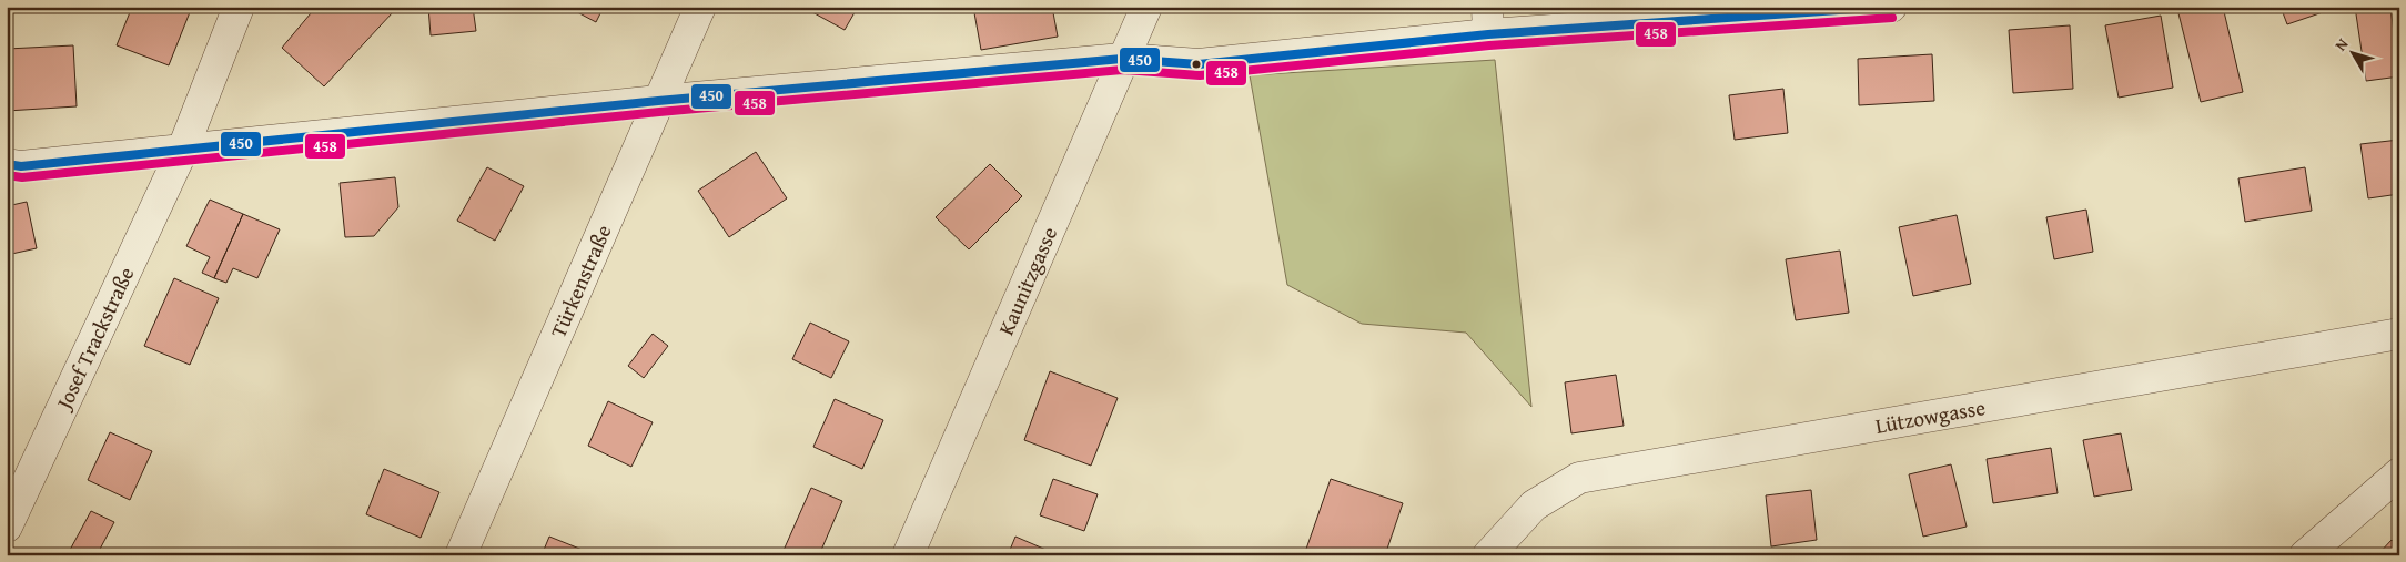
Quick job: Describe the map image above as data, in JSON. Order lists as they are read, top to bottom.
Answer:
{
  "streets": {
    "street": [
      "Türkenstraße",
      "Kaunitzgasse",
      "Josef Trackstraße",
      "Lützowgasse"
    ]
  },
  "lines": ["transit line 450", "transit line 458"],
  "north": "top left"
}
